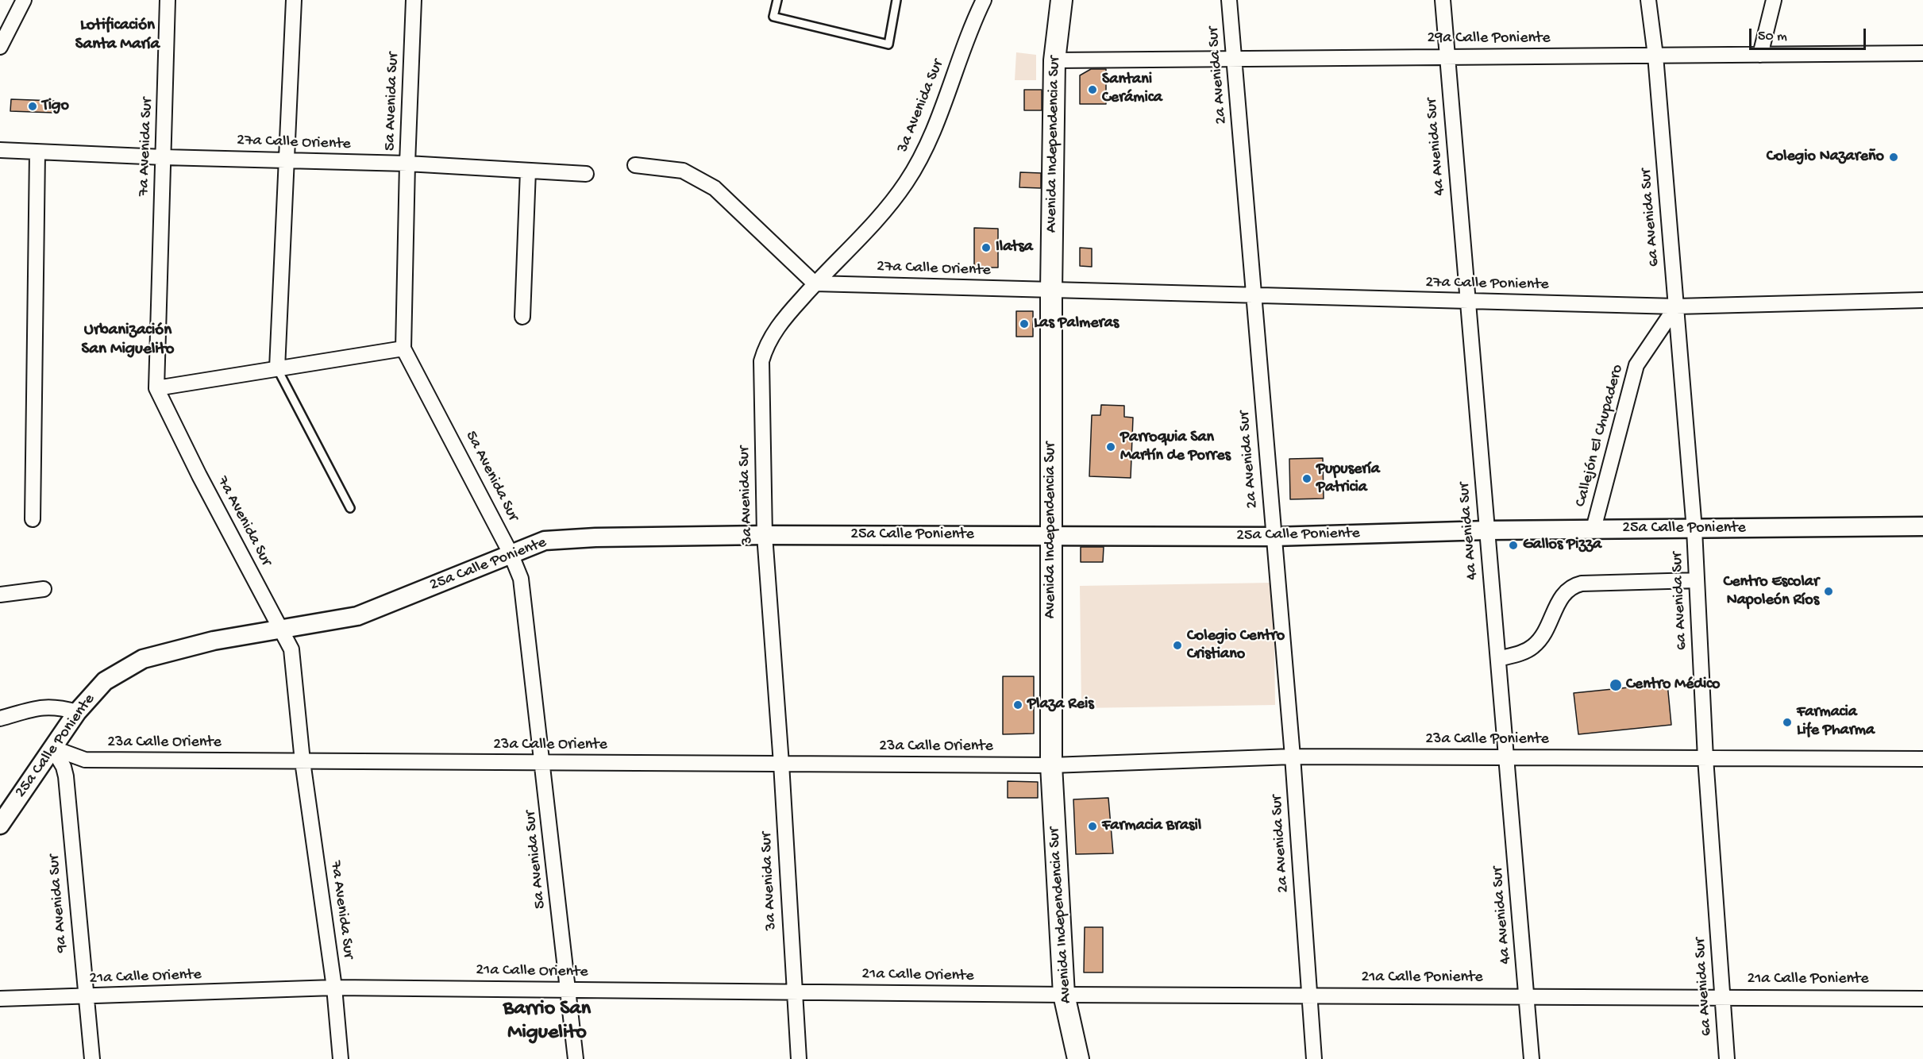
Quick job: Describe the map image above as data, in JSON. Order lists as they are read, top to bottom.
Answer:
{
  "streets": {
    "main road": ["Avenida Independencia Sur"],
    "street": [
      "29a Calle Poniente",
      "2a Avenida Sur",
      "5a Avenida Sur",
      "3a Avenida Sur",
      "27a Calle Oriente",
      "7a Avenida Sur",
      "4a Avenida Sur",
      "6a Avenida Sur",
      "27a Calle Poniente",
      "Callejón El Chupadero",
      "25a Calle Poniente",
      "23a Calle Poniente",
      "23a Calle Oriente",
      "9a Avenida Sur",
      "21a Calle Oriente",
      "21a Calle Poniente"
    ]
  },
  "crossings": [
    ["29a Calle Poniente", "2a Avenida Sur"],
    ["29a Calle Poniente", "Avenida Independencia Sur"],
    ["29a Calle Poniente", "4a Avenida Sur"],
    ["29a Calle Poniente", "6a Avenida Sur"],
    ["2a Avenida Sur", "27a Calle Poniente"],
    ["2a Avenida Sur", "25a Calle Poniente"],
    ["2a Avenida Sur", "23a Calle Poniente"],
    ["2a Avenida Sur", "21a Calle Poniente"],
    ["5a Avenida Sur", "27a Calle Oriente"],
    ["5a Avenida Sur", "25a Calle Poniente"],
    ["5a Avenida Sur", "23a Calle Oriente"],
    ["5a Avenida Sur", "21a Calle Oriente"],
    ["3a Avenida Sur", "27a Calle Oriente"],
    ["3a Avenida Sur", "25a Calle Poniente"],
    ["3a Avenida Sur", "23a Calle Oriente"],
    ["3a Avenida Sur", "21a Calle Oriente"],
    ["27a Calle Oriente", "Avenida Independencia Sur"],
    ["27a Calle Oriente", "7a Avenida Sur"],
    ["27a Calle Oriente", "27a Calle Poniente"],
    ["Avenida Independencia Sur", "27a Calle Poniente"],
    ["Avenida Independencia Sur", "25a Calle Poniente"],
    ["Avenida Independencia Sur", "23a Calle Poniente"],
    ["Avenida Independencia Sur", "23a Calle Oriente"],
    ["Avenida Independencia Sur", "21a Calle Oriente"],
    ["Avenida Independencia Sur", "21a Calle Poniente"],
    ["7a Avenida Sur", "25a Calle Poniente"],
    ["7a Avenida Sur", "23a Calle Oriente"],
    ["7a Avenida Sur", "21a Calle Oriente"],
    ["4a Avenida Sur", "27a Calle Poniente"],
    ["4a Avenida Sur", "25a Calle Poniente"],
    ["4a Avenida Sur", "23a Calle Poniente"],
    ["4a Avenida Sur", "21a Calle Poniente"],
    ["6a Avenida Sur", "27a Calle Poniente"],
    ["6a Avenida Sur", "Callejón El Chupadero"],
    ["6a Avenida Sur", "25a Calle Poniente"],
    ["6a Avenida Sur", "23a Calle Poniente"],
    ["6a Avenida Sur", "21a Calle Poniente"],
    ["27a Calle Poniente", "Callejón El Chupadero"],
    ["Callejón El Chupadero", "25a Calle Poniente"],
    ["25a Calle Poniente", "23a Calle Oriente"],
    ["25a Calle Poniente", "9a Avenida Sur"],
    ["23a Calle Poniente", "23a Calle Oriente"],
    ["23a Calle Oriente", "9a Avenida Sur"],
    ["9a Avenida Sur", "21a Calle Oriente"],
    ["21a Calle Oriente", "21a Calle Poniente"]
  ],
  "districts": ["Lotificación Santa María", "Urbanización San Miguelito", "Barrio San Miguelito"],
  "places": [
    "Santani Cerámica",
    "Tigo",
    "Colegio Nazareño",
    "Ilatsa",
    "Las Palmeras",
    "Parroquia San Martín de Porres",
    "Pupusería Patricia",
    "Gallos Pizza",
    "Centro Escolar Napoleón Ríos",
    "Colegio Centro Cristiano",
    "Centro Médico",
    "Plaza Reis",
    "Farmacia Life Pharma",
    "Farmacia Brasil"
  ],
  "scale_bar": "50 m"
}
